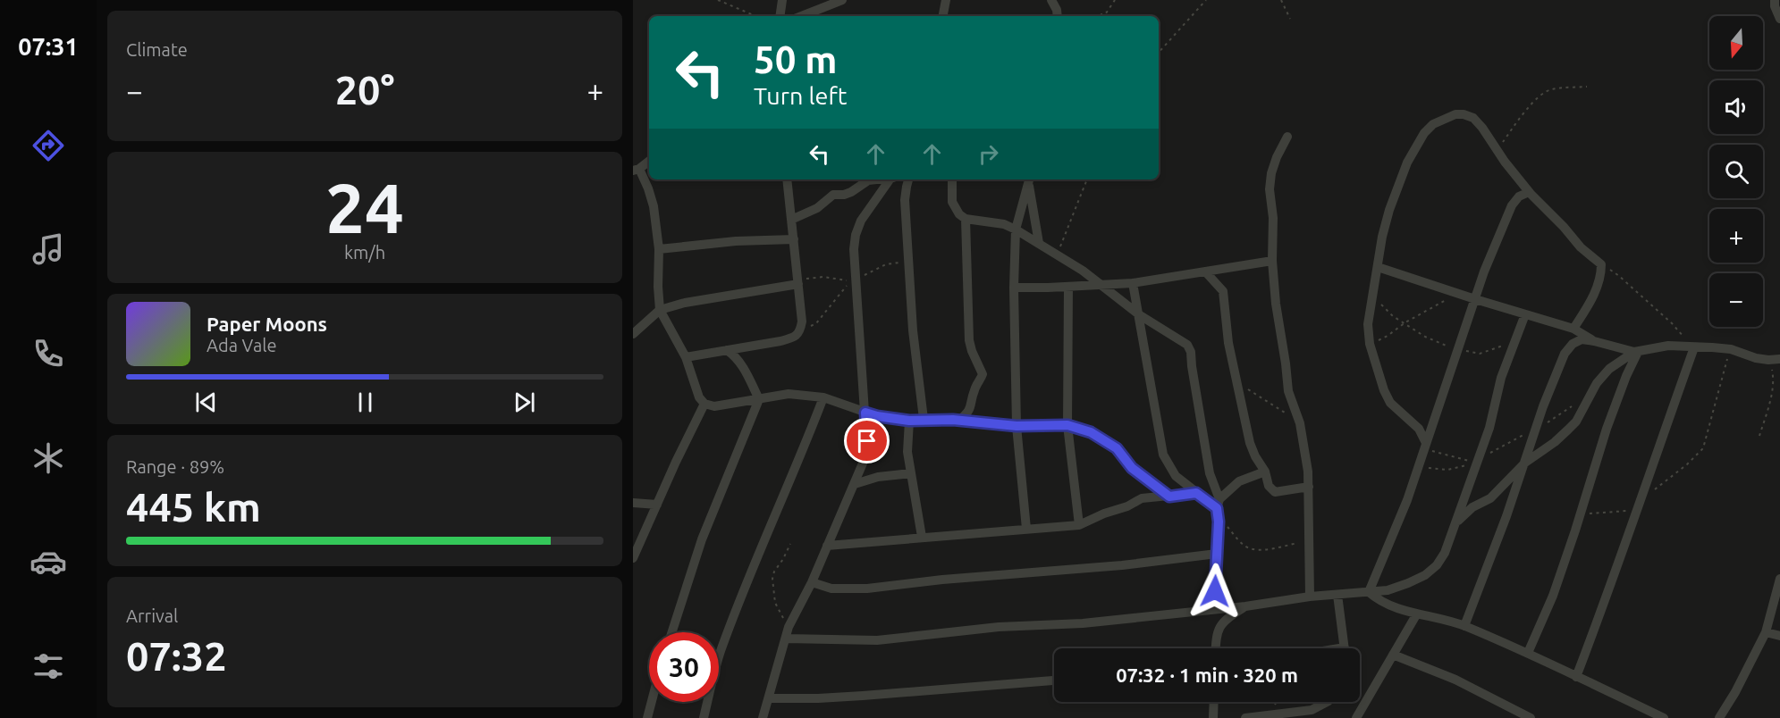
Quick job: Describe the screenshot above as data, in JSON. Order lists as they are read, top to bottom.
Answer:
{
  "north": "bottom",
  "page": {
    "tabs": "07:31",
    "tile": [
      "Climate",
      ["24", "km/h"],
      ["Range · 89%", "445 km"],
      ["Arrival", "07:32"]
    ],
    "map_buttons": ["+", "−"],
    "turn": ["50 m", "Turn left"],
    "heat": ["−", "20°", "+"],
    "song": ["Paper Moons", "Ada Vale"],
    "limit": "30",
    "trip": "07:32 · 1 min · 320 m"
  }
}
